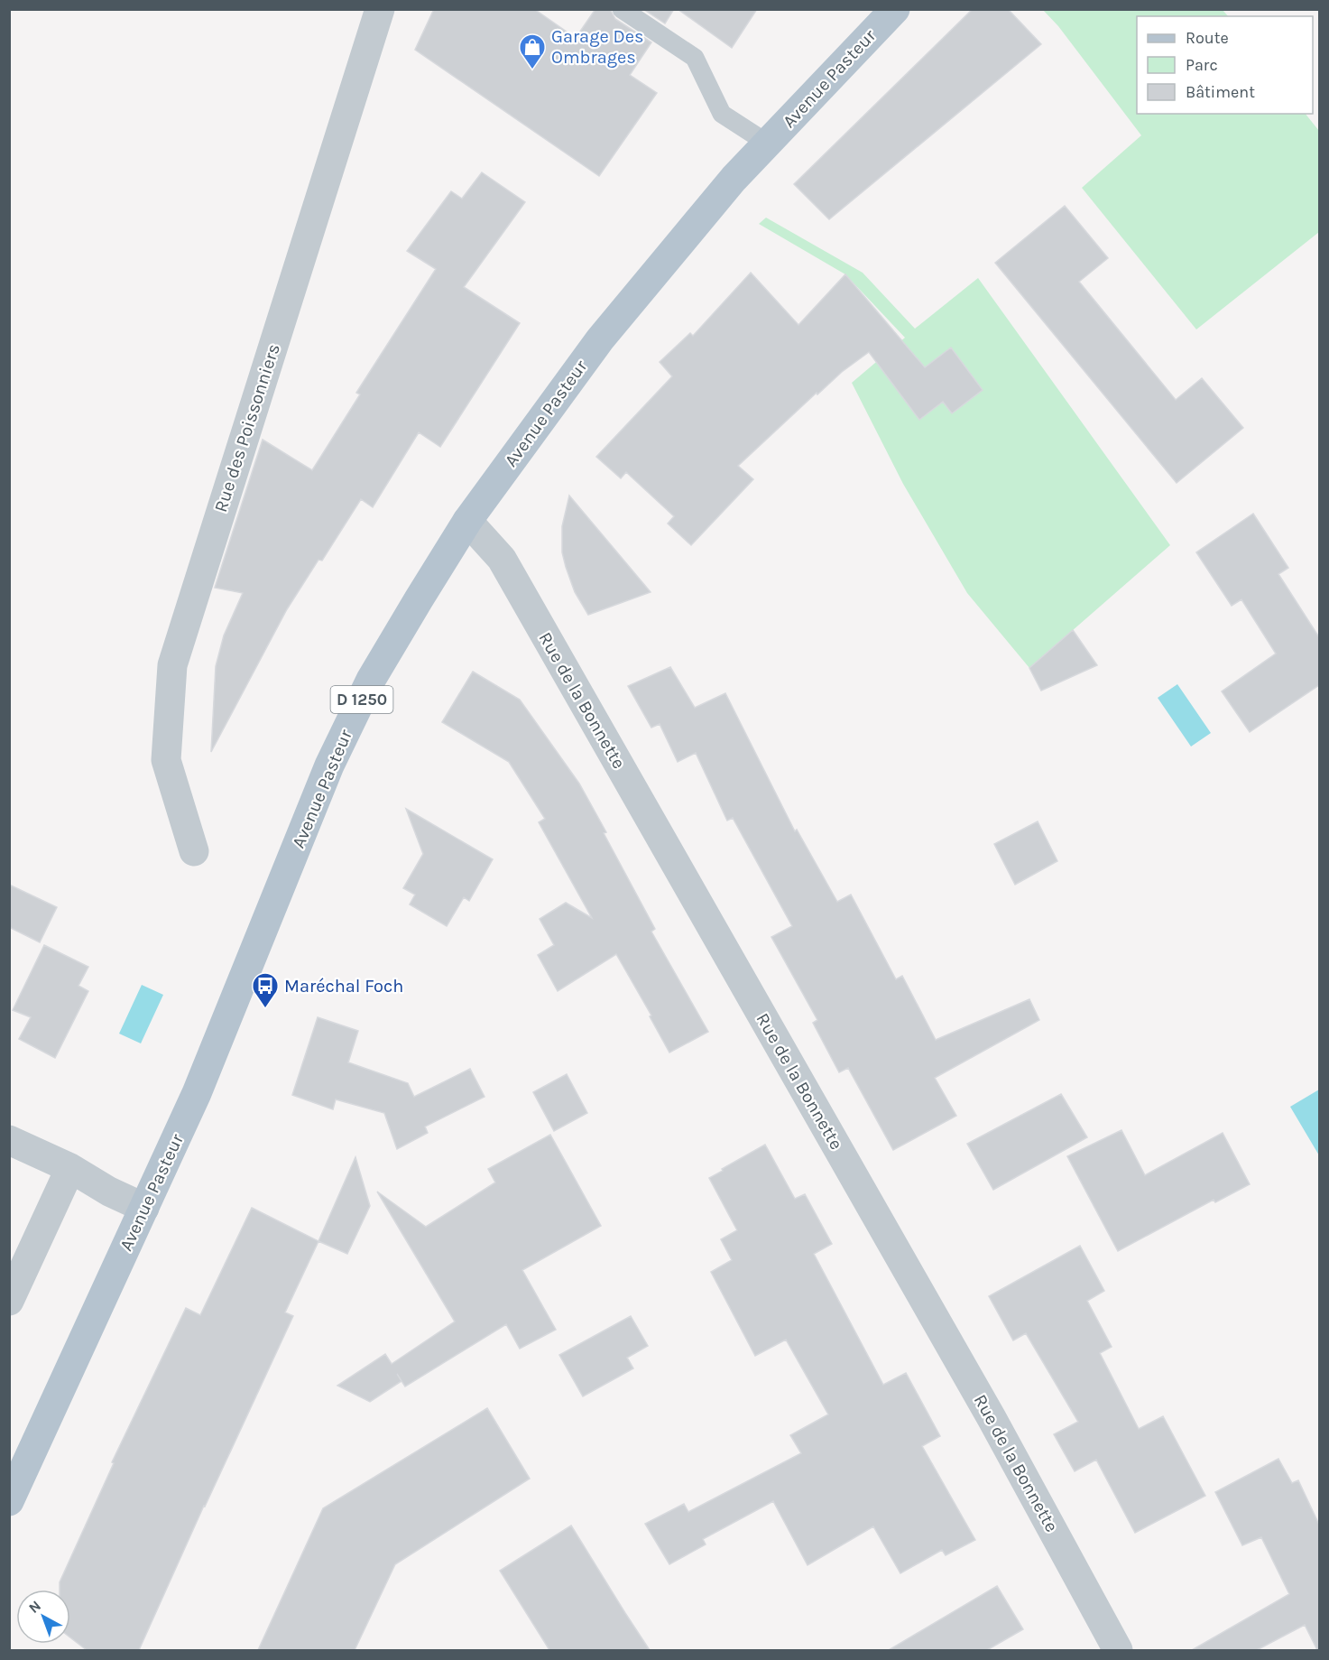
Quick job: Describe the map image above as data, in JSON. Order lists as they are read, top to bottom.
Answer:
{
  "streets": {
    "main road": ["Avenue Pasteur", "D 1250"],
    "street": ["Rue des Poissonniers", "Rue de la Bonnette"]
  },
  "crossings": [
    ["Avenue Pasteur", "Rue de la Bonnette"]
  ],
  "places": {
    "shop": ["Garage Des Ombrages"],
    "bus stop": ["Maréchal Foch"]
  },
  "legend": ["Route", "Parc", "Bâtiment"],
  "north": "top left"
}
